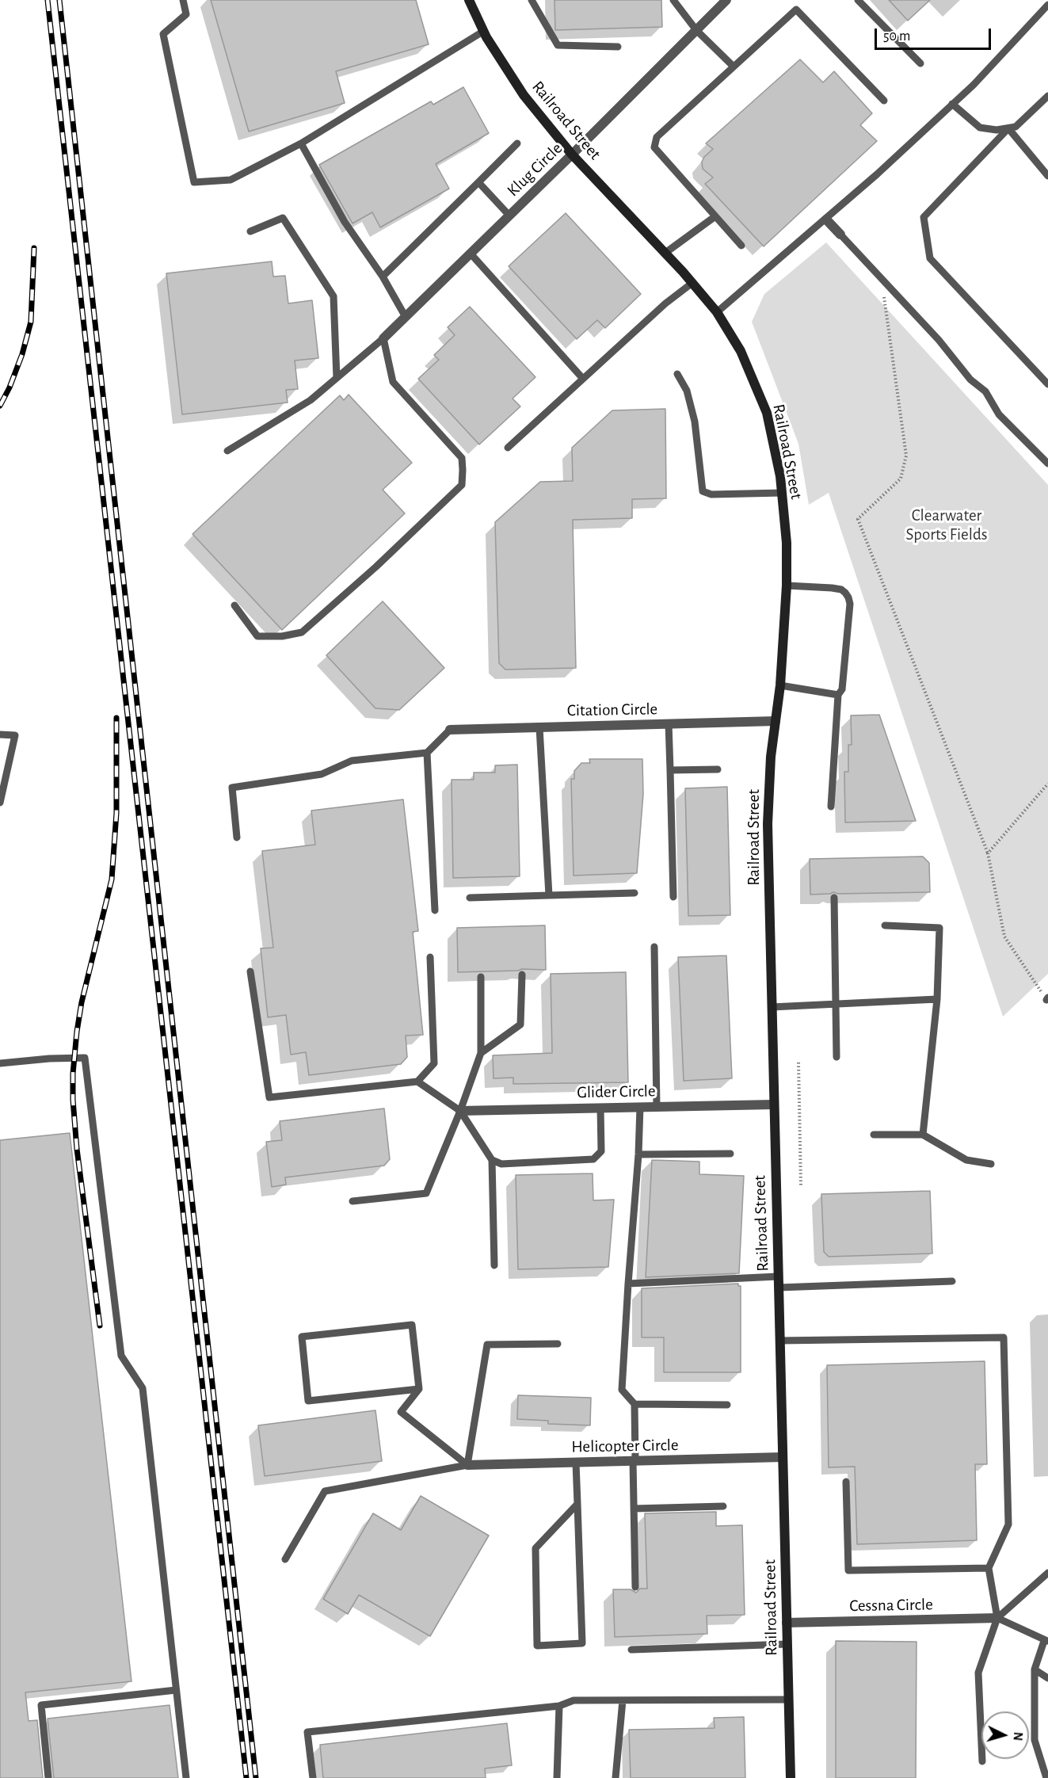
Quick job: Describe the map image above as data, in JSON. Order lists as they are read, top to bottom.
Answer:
{
  "streets": {
    "main road": ["Railroad Street"],
    "street": [
      "Klug Circle",
      "Citation Circle",
      "Glider Circle",
      "Helicopter Circle",
      "Cessna Circle"
    ]
  },
  "crossings": [
    ["Railroad Street", "Klug Circle"],
    ["Railroad Street", "Citation Circle"],
    ["Railroad Street", "Glider Circle"],
    ["Railroad Street", "Helicopter Circle"],
    ["Railroad Street", "Cessna Circle"]
  ],
  "parks": ["Clearwater Sports Fields"],
  "scale_bar": "50 m",
  "north": "right"
}
